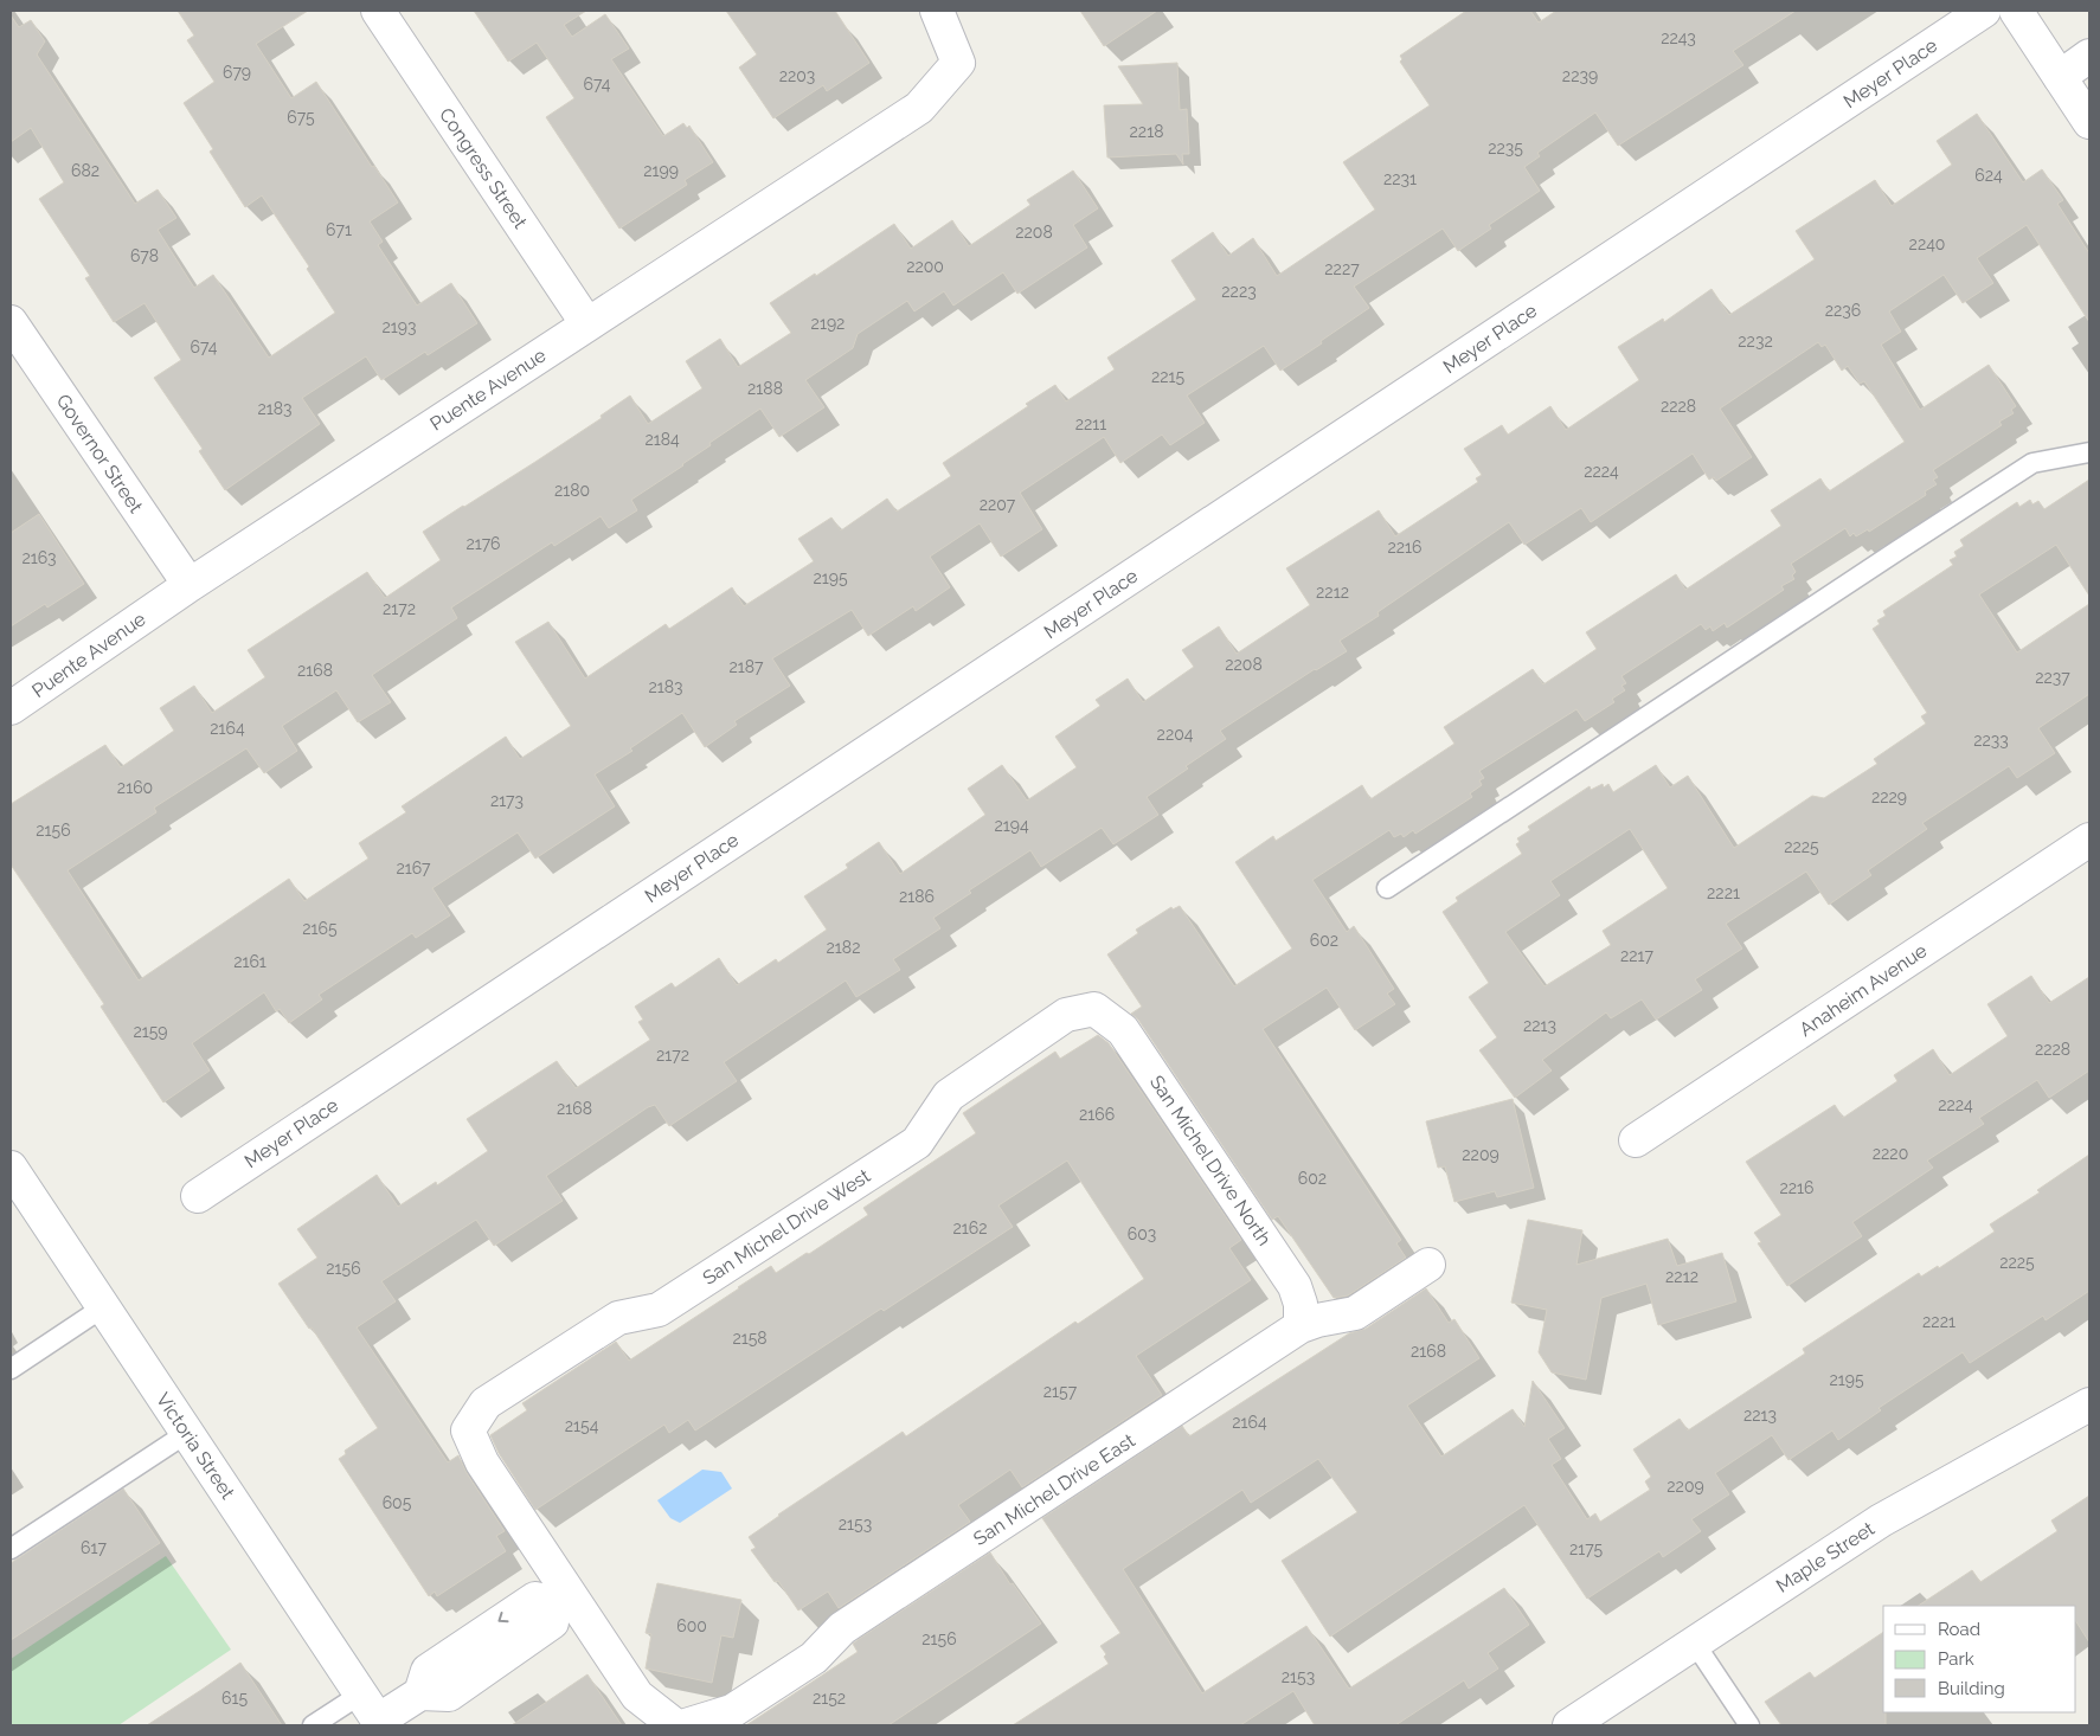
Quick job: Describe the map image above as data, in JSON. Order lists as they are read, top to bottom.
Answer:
{
  "streets": {
    "street": [
      "Meyer Place",
      "Congress Street",
      "Puente Avenue",
      "Governor Street",
      "Anaheim Avenue",
      "San Michel Drive North",
      "San Michel Drive West",
      "Victoria Street",
      "San Michel Drive East",
      "Maple Street"
    ]
  },
  "crossings": [
    ["Congress Street", "Puente Avenue"],
    ["Puente Avenue", "Governor Street"],
    ["San Michel Drive North", "San Michel Drive West"],
    ["San Michel Drive North", "San Michel Drive East"]
  ],
  "house_numbers": [
    "2243",
    "679",
    "2203",
    "2239",
    "674",
    "675",
    "2218",
    "2235",
    "682",
    "2199",
    "624",
    "2231",
    "671",
    "2208",
    "2240",
    "678",
    "2200",
    "2227",
    "2223",
    "2236",
    "2192",
    "2193",
    "2232",
    "674",
    "2215",
    "2188",
    "2228",
    "2183",
    "2211",
    "2184",
    "2224",
    "2180",
    "2207",
    "2176",
    "2216",
    "2163",
    "2195",
    "2212",
    "2172",
    "2208",
    "2187",
    "2168",
    "2237",
    "2183",
    "2164",
    "2204",
    "2233",
    "2160",
    "2229",
    "2173",
    "2194",
    "2156",
    "2225",
    "2167",
    "2221",
    "2186",
    "2165",
    "602",
    "2182",
    "2217",
    "2161",
    "2213",
    "2159",
    "2228",
    "2172",
    "2224",
    "2168",
    "2166",
    "2220",
    "2209",
    "602",
    "2216",
    "2162",
    "603",
    "2225",
    "2156",
    "2212",
    "2221",
    "2158",
    "2168",
    "2195",
    "2157",
    "2213",
    "2164",
    "2154",
    "2209",
    "605",
    "2153",
    "617",
    "2175",
    "600",
    "2156",
    "2153",
    "615",
    "2152"
  ],
  "legend": ["Road", "Park", "Building"]
}
